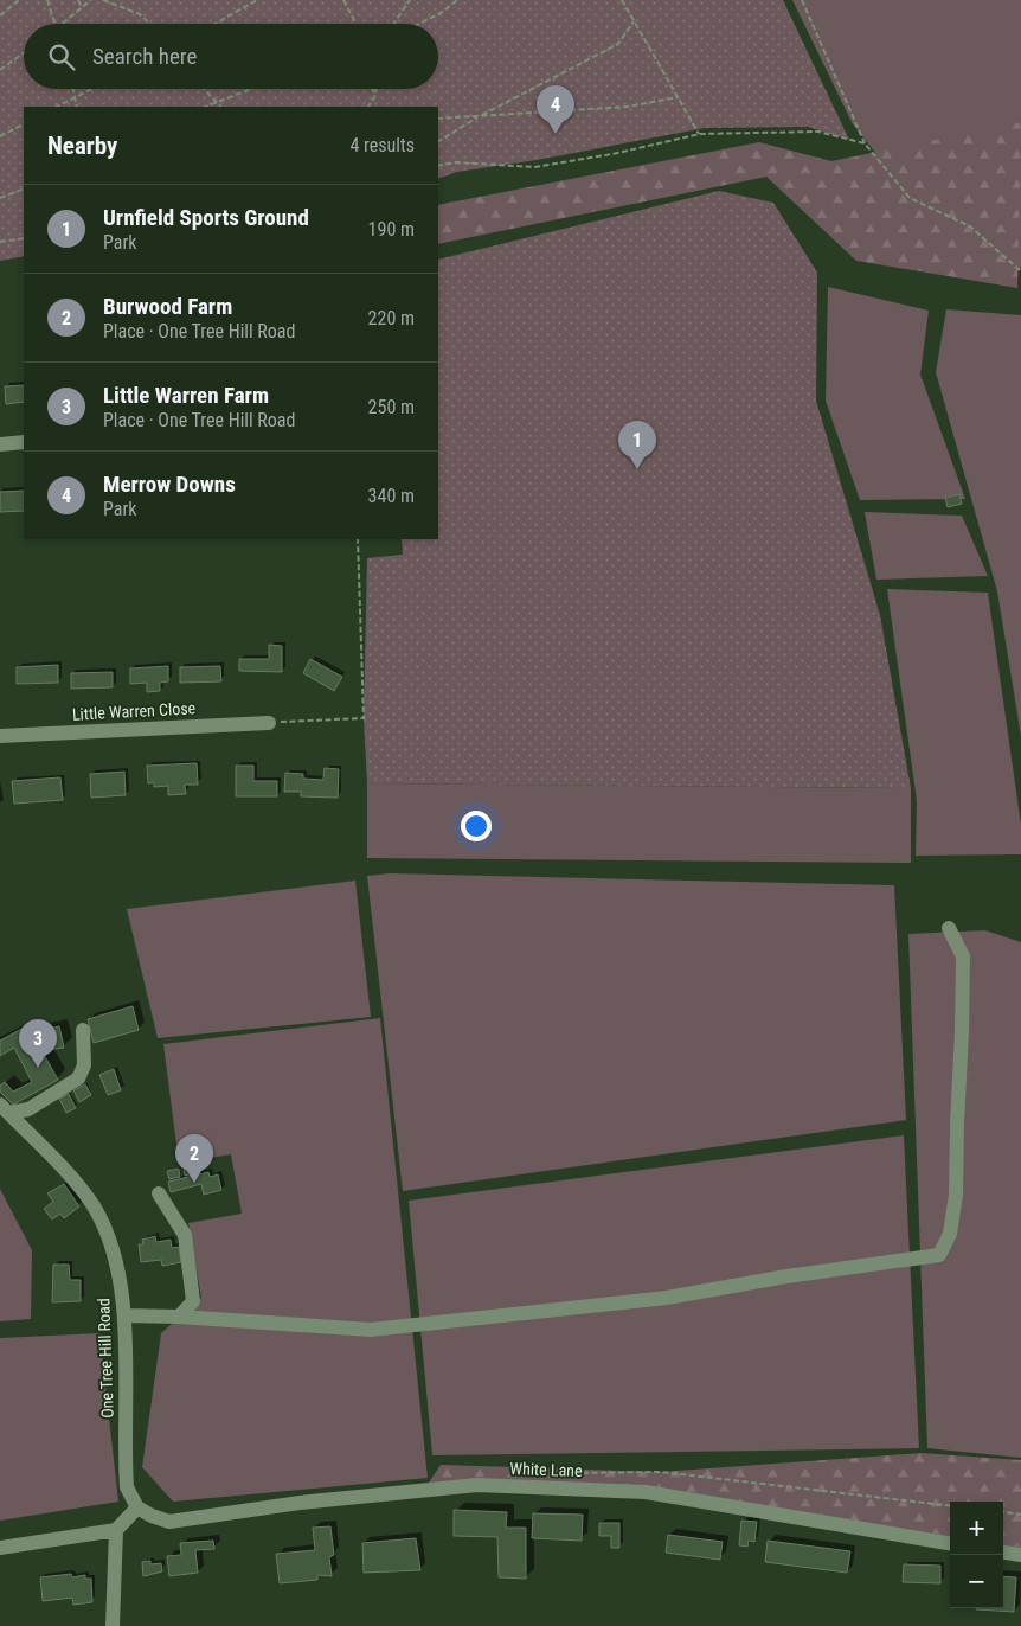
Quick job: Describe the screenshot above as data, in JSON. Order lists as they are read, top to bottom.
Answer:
{
  "streets": {
    "street": ["Little Warren Close", "One Tree Hill Road", "White Lane"]
  },
  "crossings": [
    ["One Tree Hill Road", "White Lane"]
  ],
  "page": {
    "search": "Search here",
    "pins": [
      "4",
      "1",
      "3",
      "2"
    ],
    "heading": ["Nearby", "4 results"],
    "list": [
      {
        "mark": "1",
        "name": "Urnfield Sports Ground",
        "note": "Park",
        "value": "190 m"
      },
      {
        "mark": "2",
        "name": "Burwood Farm",
        "note": "Place · One Tree Hill Road",
        "value": "220 m"
      },
      {
        "mark": "3",
        "name": "Little Warren Farm",
        "note": "Place · One Tree Hill Road",
        "value": "250 m"
      },
      {
        "mark": "4",
        "name": "Merrow Downs",
        "note": "Park",
        "value": "340 m"
      }
    ],
    "map_buttons": ["+", "−"]
  }
}
